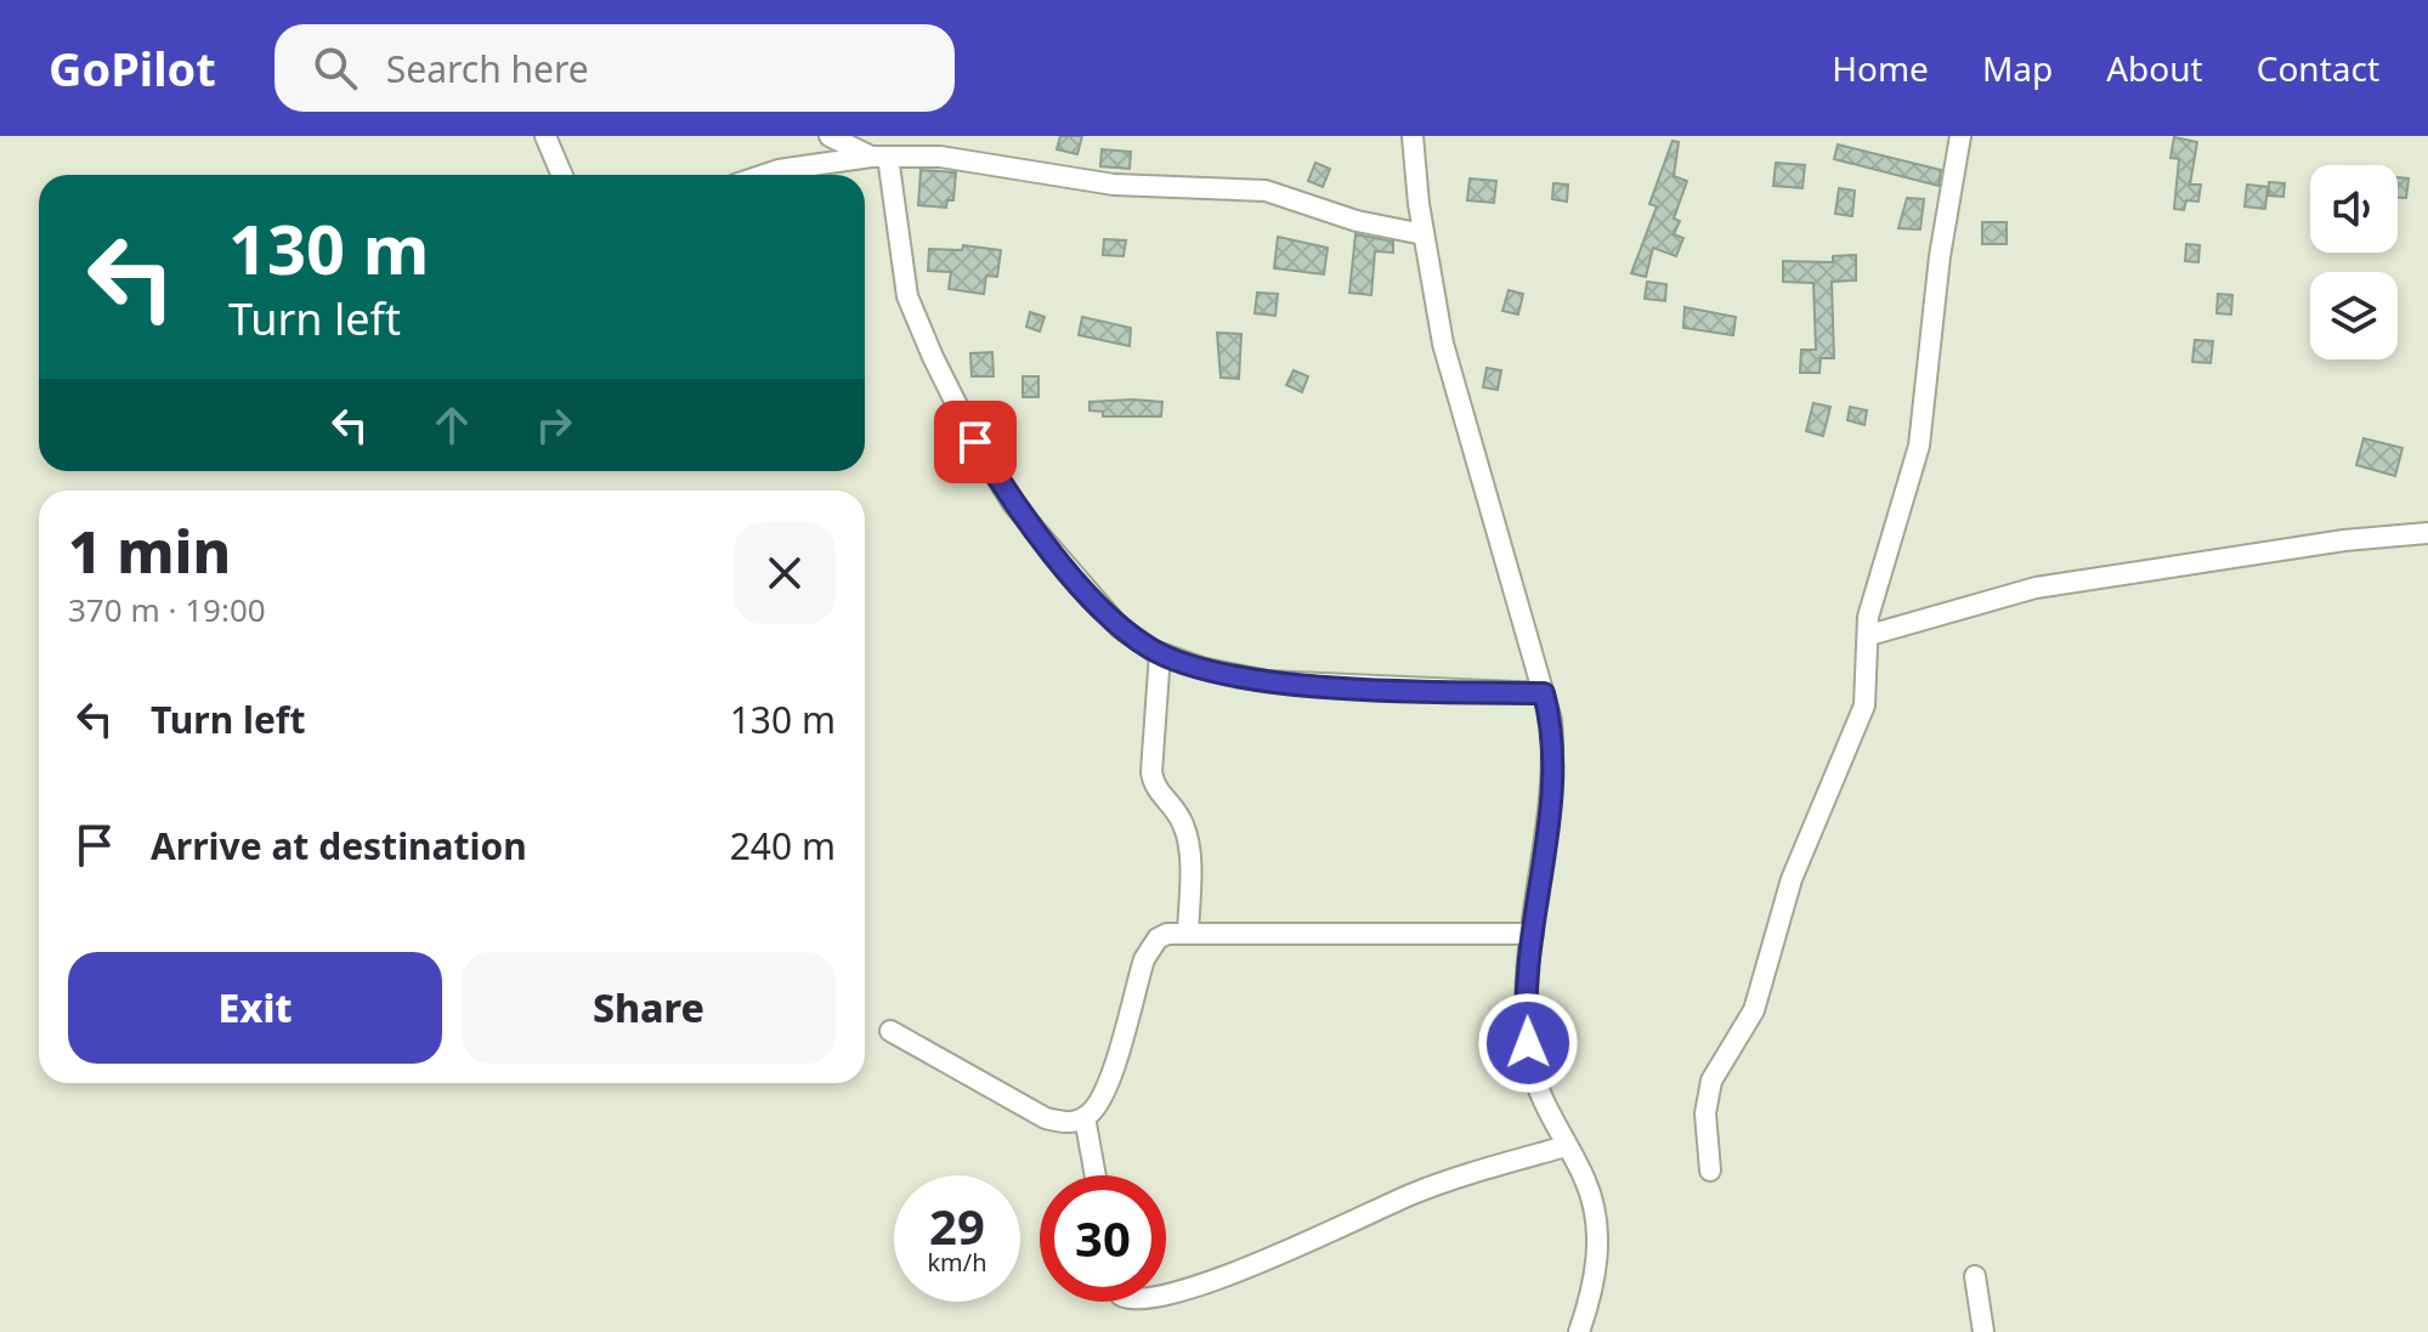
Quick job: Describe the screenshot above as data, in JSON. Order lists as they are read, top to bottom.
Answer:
{
  "page": {
    "header": "GoPilot",
    "search": "Search here",
    "nav": [
      "Home",
      "Map",
      "About",
      "Contact"
    ],
    "turn": ["130 m", "Turn left"],
    "heading": ["1 min", "370 m · 19:00"],
    "list": [
      {
        "name": "Turn left",
        "value": "130 m"
      },
      {
        "name": "Arrive at destination",
        "value": "240 m"
      }
    ],
    "buttons": ["Exit", "Share"],
    "speed": "29 km/h",
    "limit": "30"
  }
}
